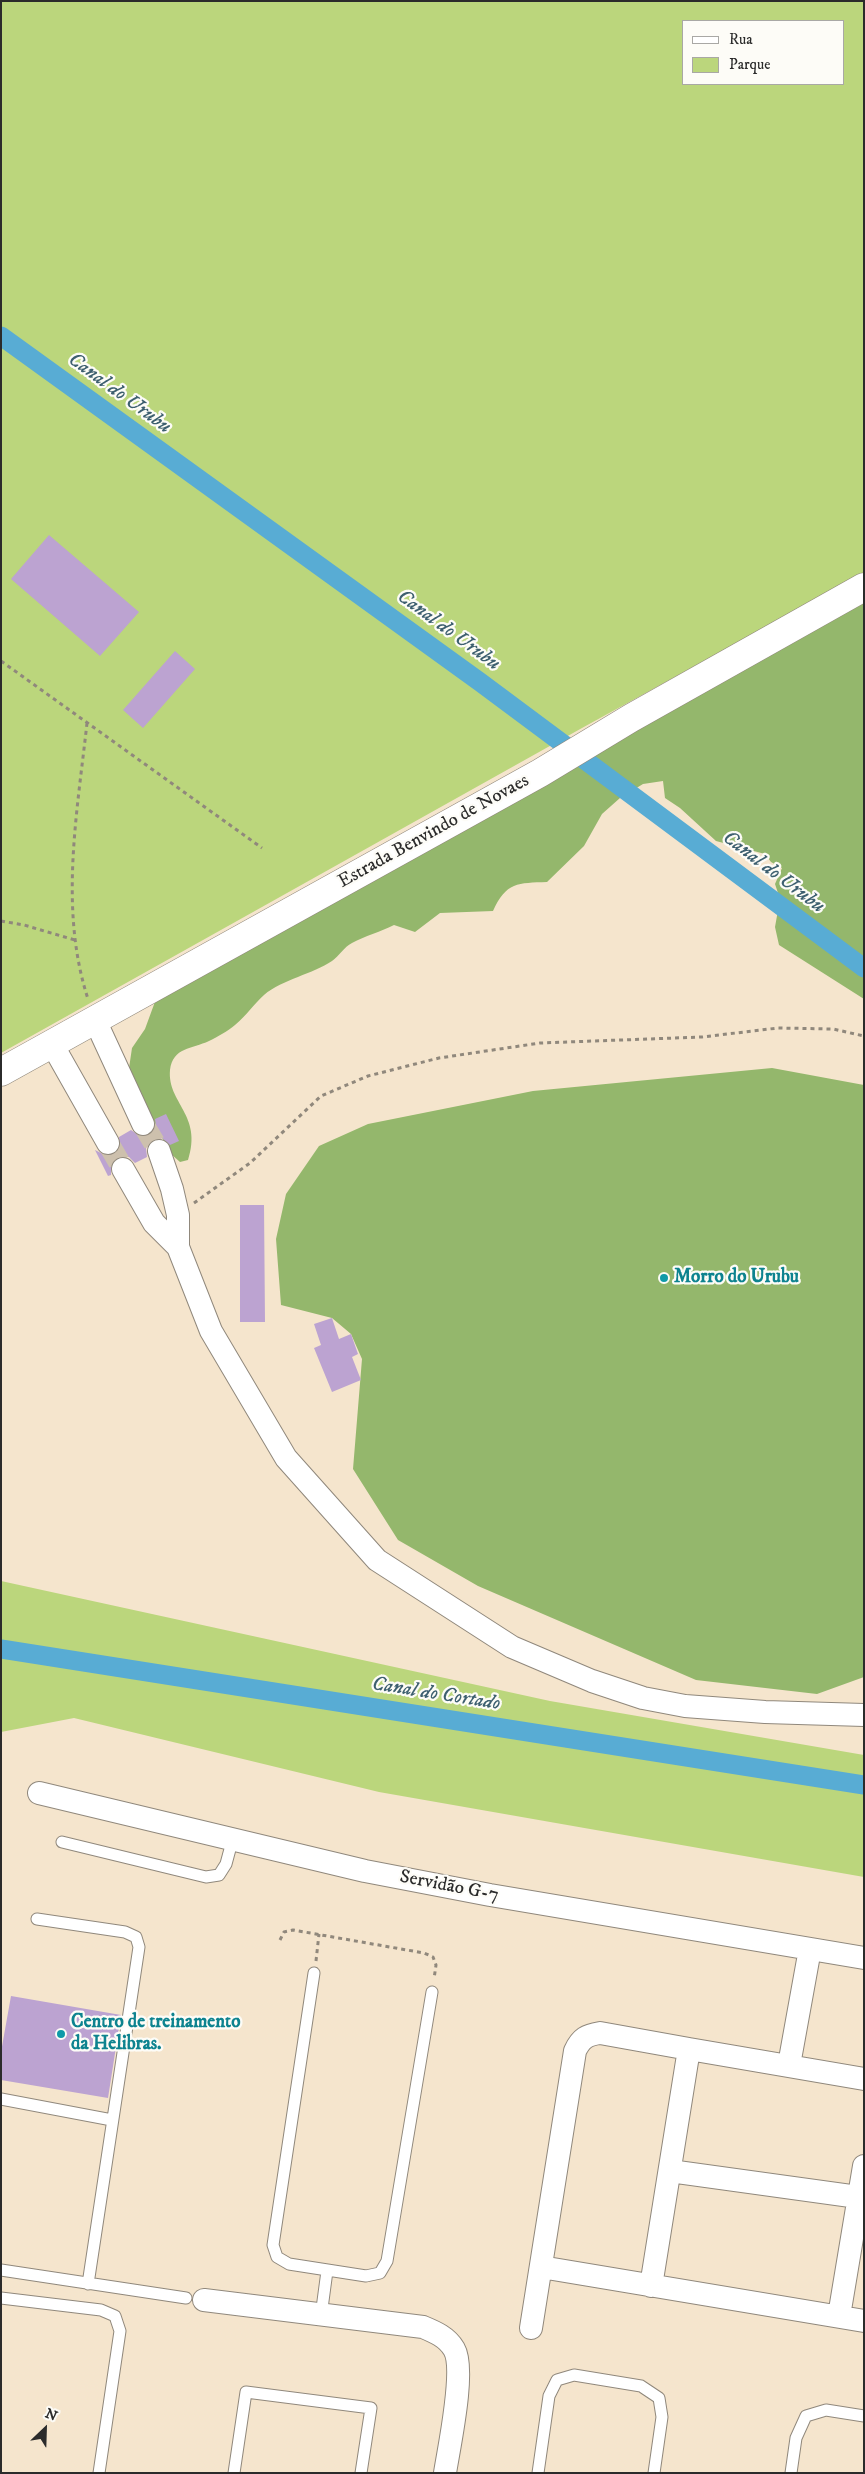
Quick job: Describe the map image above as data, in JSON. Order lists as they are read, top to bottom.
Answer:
{
  "streets": {
    "street": ["Estrada Benvindo de Novaes", "Servidão G-7"]
  },
  "water": ["Canal do Urubu", "Canal do Cortado"],
  "places": ["Morro do Urubu", "Centro de treinamento da Helibras."],
  "legend": ["Rua", "Parque"],
  "north": "top right"
}
